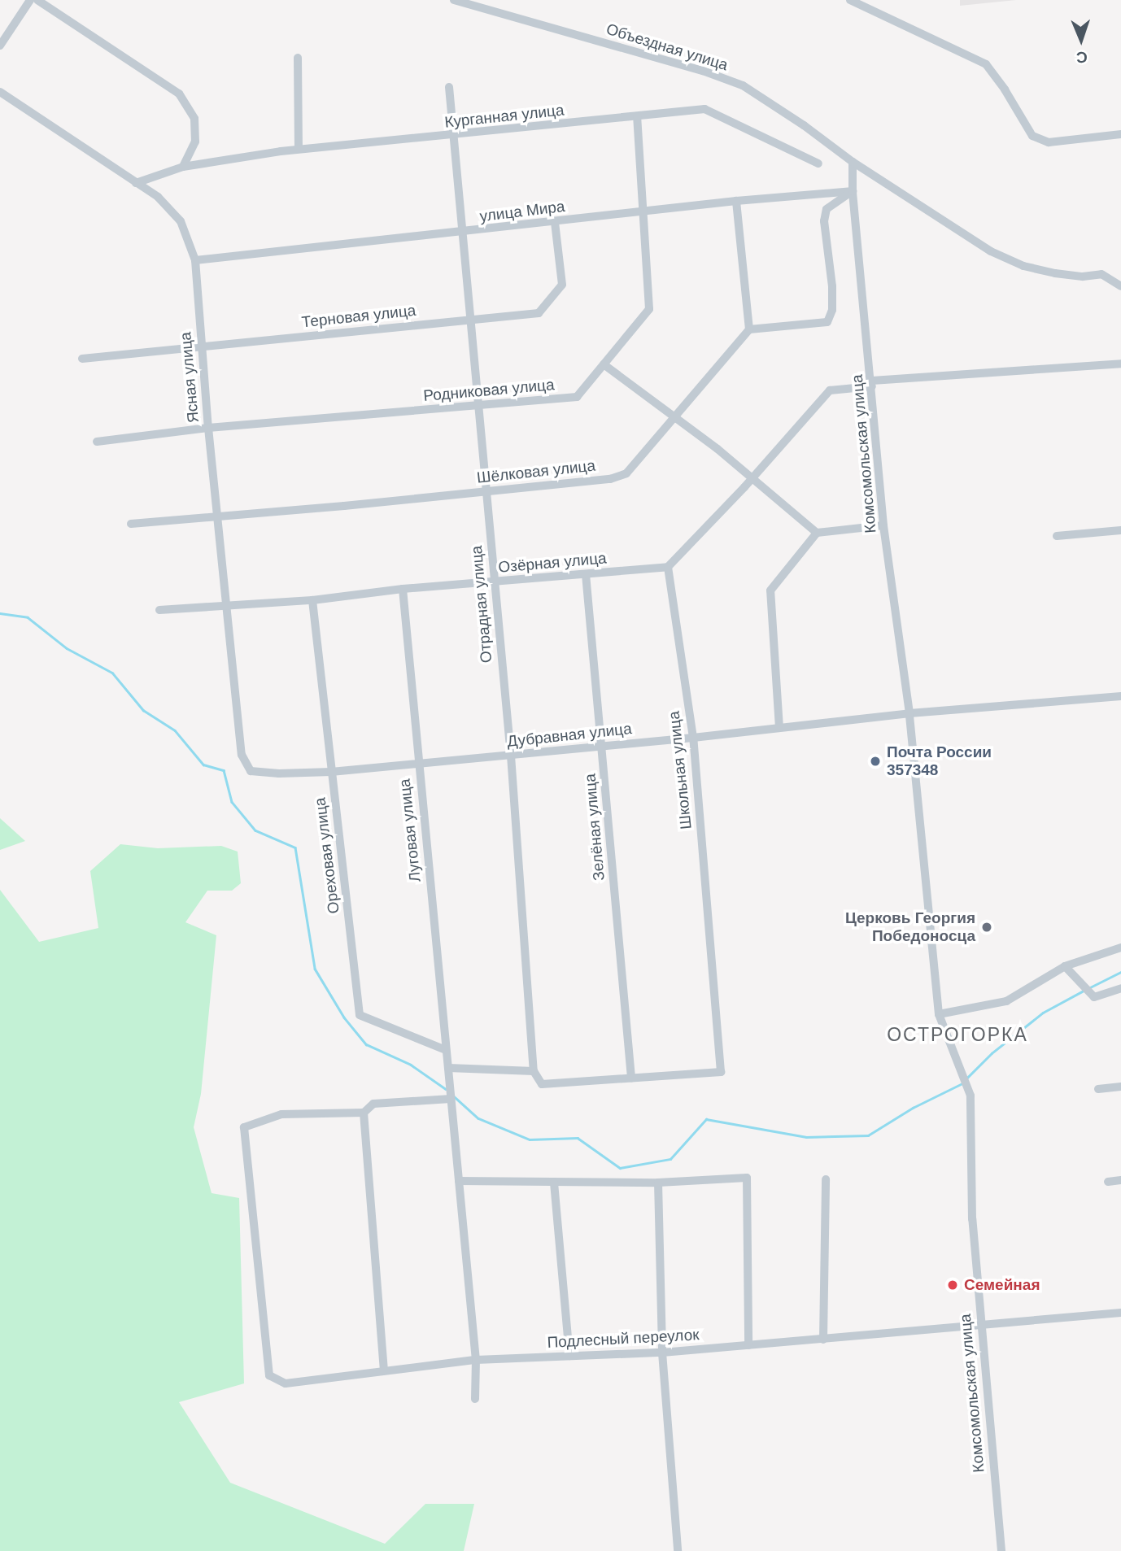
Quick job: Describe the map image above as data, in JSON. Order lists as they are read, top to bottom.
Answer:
{
  "streets": {
    "street": [
      "Объездная улица",
      "Курганная улица",
      "улица Мира",
      "Терновая улица",
      "Ясная улица",
      "Родниковая улица",
      "Комсомольская улица",
      "Шёлковая улица",
      "Озёрная улица",
      "Отрадная улица",
      "Дубравная улица",
      "Школьная улица",
      "Зелёная улица",
      "Луговая улица",
      "Ореховая улица",
      "Подлесный переулок"
    ]
  },
  "crossings": [
    ["Объездная улица", "Комсомольская улица"],
    ["Курганная улица", "Ясная улица"],
    ["Курганная улица", "Родниковая улица"],
    ["Курганная улица", "Отрадная улица"],
    ["улица Мира", "Терновая улица"],
    ["улица Мира", "Ясная улица"],
    ["улица Мира", "Родниковая улица"],
    ["улица Мира", "Комсомольская улица"],
    ["улица Мира", "Отрадная улица"],
    ["Терновая улица", "Ясная улица"],
    ["Терновая улица", "Отрадная улица"],
    ["Ясная улица", "Родниковая улица"],
    ["Ясная улица", "Шёлковая улица"],
    ["Ясная улица", "Озёрная улица"],
    ["Ясная улица", "Дубравная улица"],
    ["Родниковая улица", "Отрадная улица"],
    ["Комсомольская улица", "Дубравная улица"],
    ["Комсомольская улица", "Подлесный переулок"],
    ["Шёлковая улица", "Отрадная улица"],
    ["Озёрная улица", "Отрадная улица"],
    ["Озёрная улица", "Школьная улица"],
    ["Озёрная улица", "Зелёная улица"],
    ["Озёрная улица", "Луговая улица"],
    ["Озёрная улица", "Ореховая улица"],
    ["Отрадная улица", "Дубравная улица"],
    ["Дубравная улица", "Школьная улица"],
    ["Дубравная улица", "Зелёная улица"],
    ["Дубравная улица", "Луговая улица"],
    ["Дубравная улица", "Ореховая улица"],
    ["Школьная улица", "Зелёная улица"],
    ["Луговая улица", "Ореховая улица"]
  ],
  "districts": ["ОСТРОГОРКА"],
  "places": ["Почта России 357348", "Церковь Георгия Победоносца", "Семейная"],
  "north": "bottom"
}
